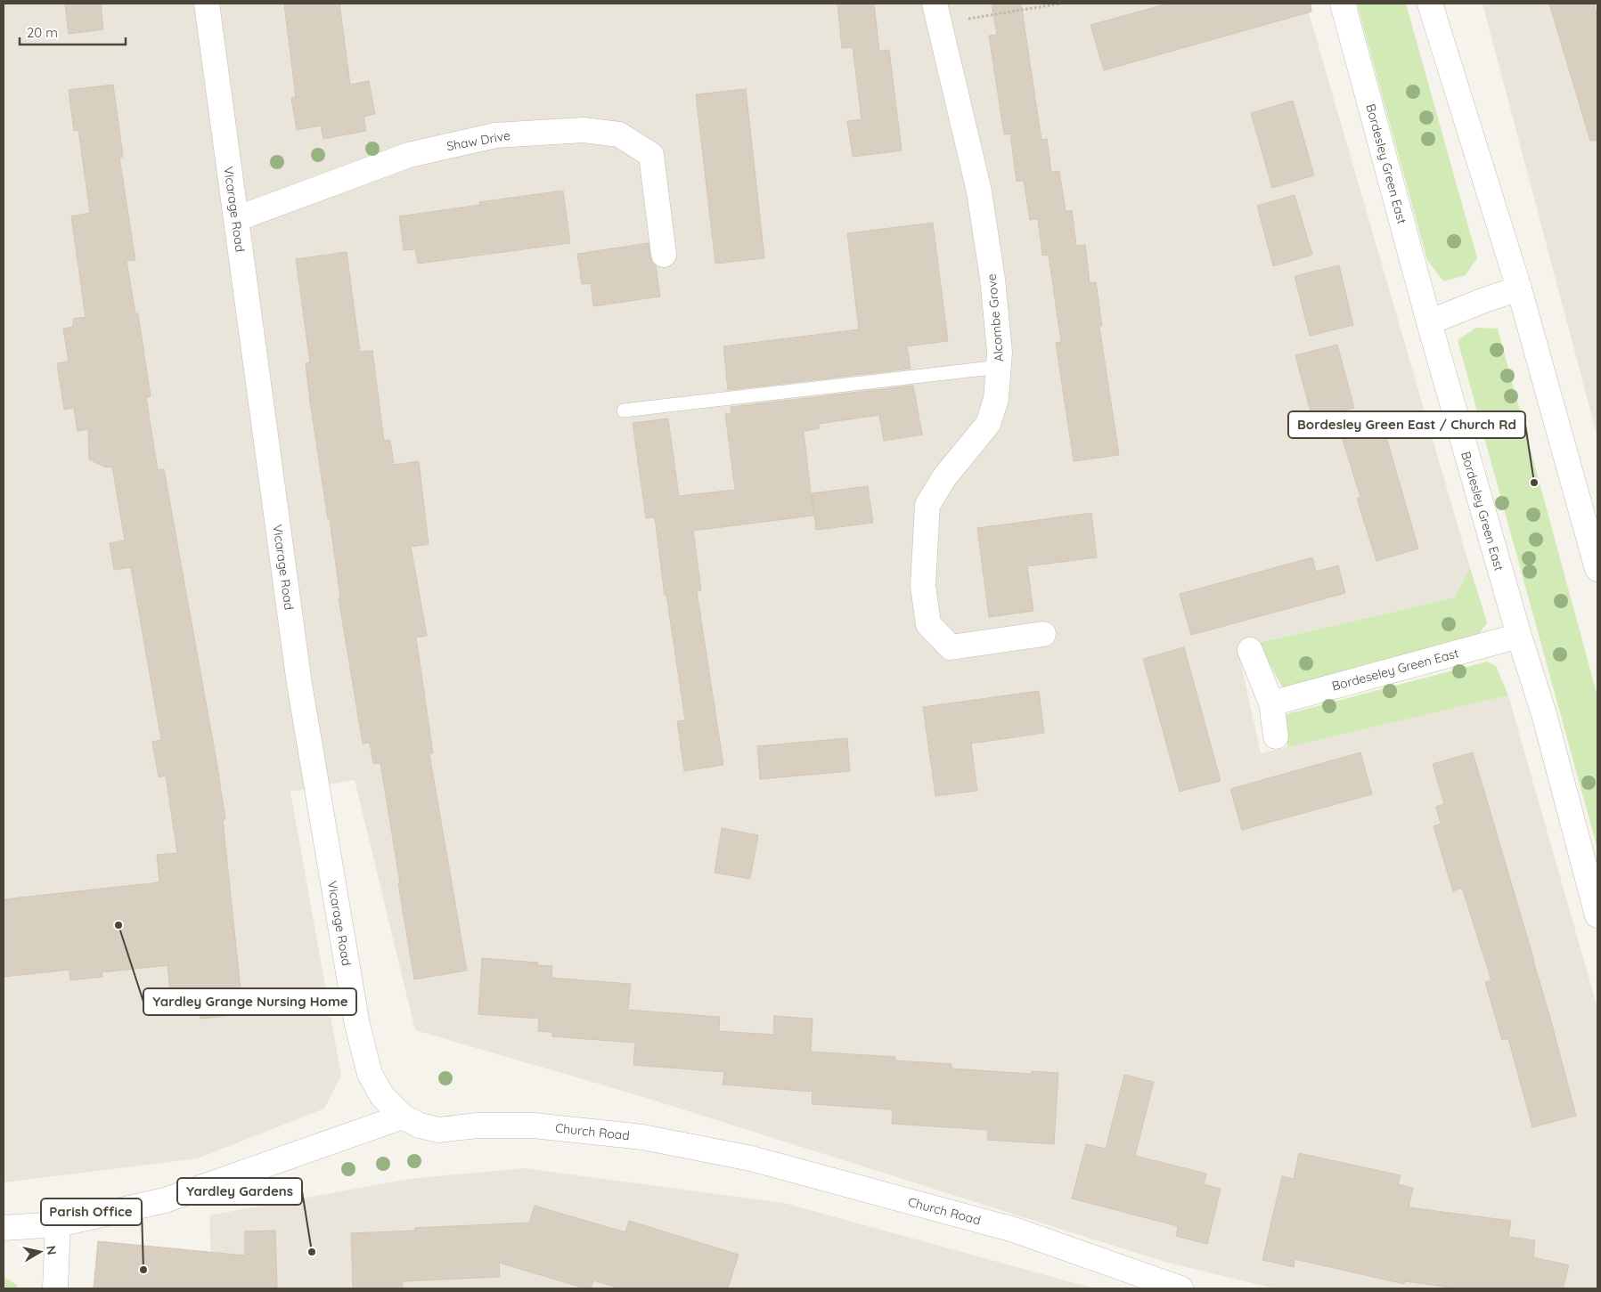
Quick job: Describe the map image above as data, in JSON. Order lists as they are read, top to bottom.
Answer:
{
  "streets": {
    "street": [
      "Shaw Drive",
      "Bordesley Green East",
      "Vicarage Road",
      "Alcombe Grove",
      "Bordeseley Green East",
      "Church Road"
    ]
  },
  "crossings": [
    ["Shaw Drive", "Vicarage Road"],
    ["Bordesley Green East", "Bordeseley Green East"],
    ["Vicarage Road", "Church Road"]
  ],
  "places": [
    "Bordesley Green East / Church Rd",
    "Yardley Grange Nursing Home",
    "Yardley Gardens",
    "Parish Office"
  ],
  "scale_bar": "20 m",
  "north": "right"
}
